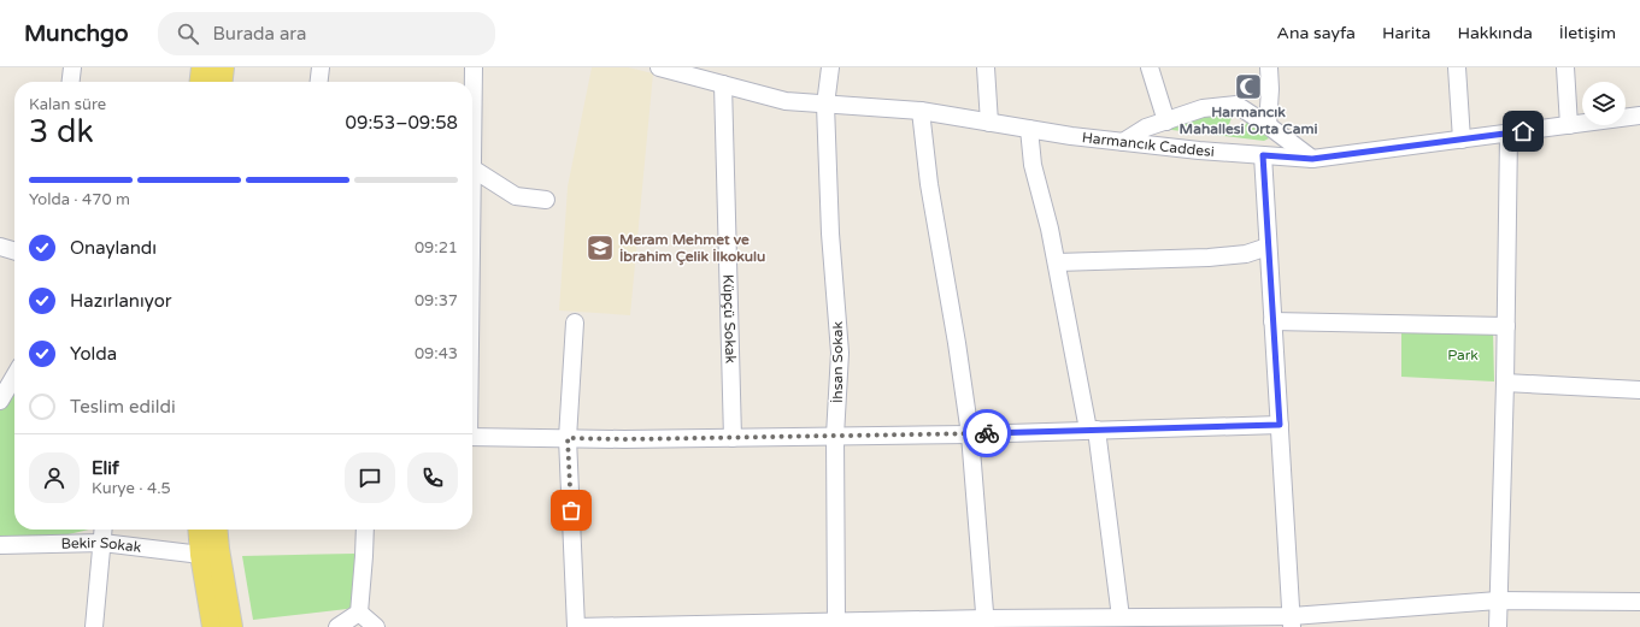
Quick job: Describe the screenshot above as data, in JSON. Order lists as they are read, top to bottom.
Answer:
{
  "streets": {
    "street": [
      "Harmancık Caddesi",
      "Küpçü Sokak",
      "İhsan Sokak",
      "Bekir Sokak"
    ]
  },
  "crossings": [
    ["Harmancık Caddesi", "Küpçü Sokak"],
    ["Harmancık Caddesi", "İhsan Sokak"]
  ],
  "parks": ["Park"],
  "places": {
    "mosque": ["Harmancık Mahallesi Orta Cami"],
    "school or university": ["Meram Mehmet ve İbrahim Çelik İlkokulu"]
  },
  "page": {
    "header": "Munchgo",
    "search": "Burada ara",
    "nav": [
      "Ana sayfa",
      "Harita",
      "Hakkında",
      "İletişim"
    ],
    "heading": ["3 dk", "Kalan süre", "09:53–09:58"],
    "panel": ["Elif", "Kurye · 4.5"],
    "bar": "Yolda · 470 m",
    "list": [
      ["Onaylandı", "09:21"],
      ["Hazırlanıyor", "09:37"],
      ["Yolda", "09:43"],
      "Teslim edildi"
    ]
  }
}
